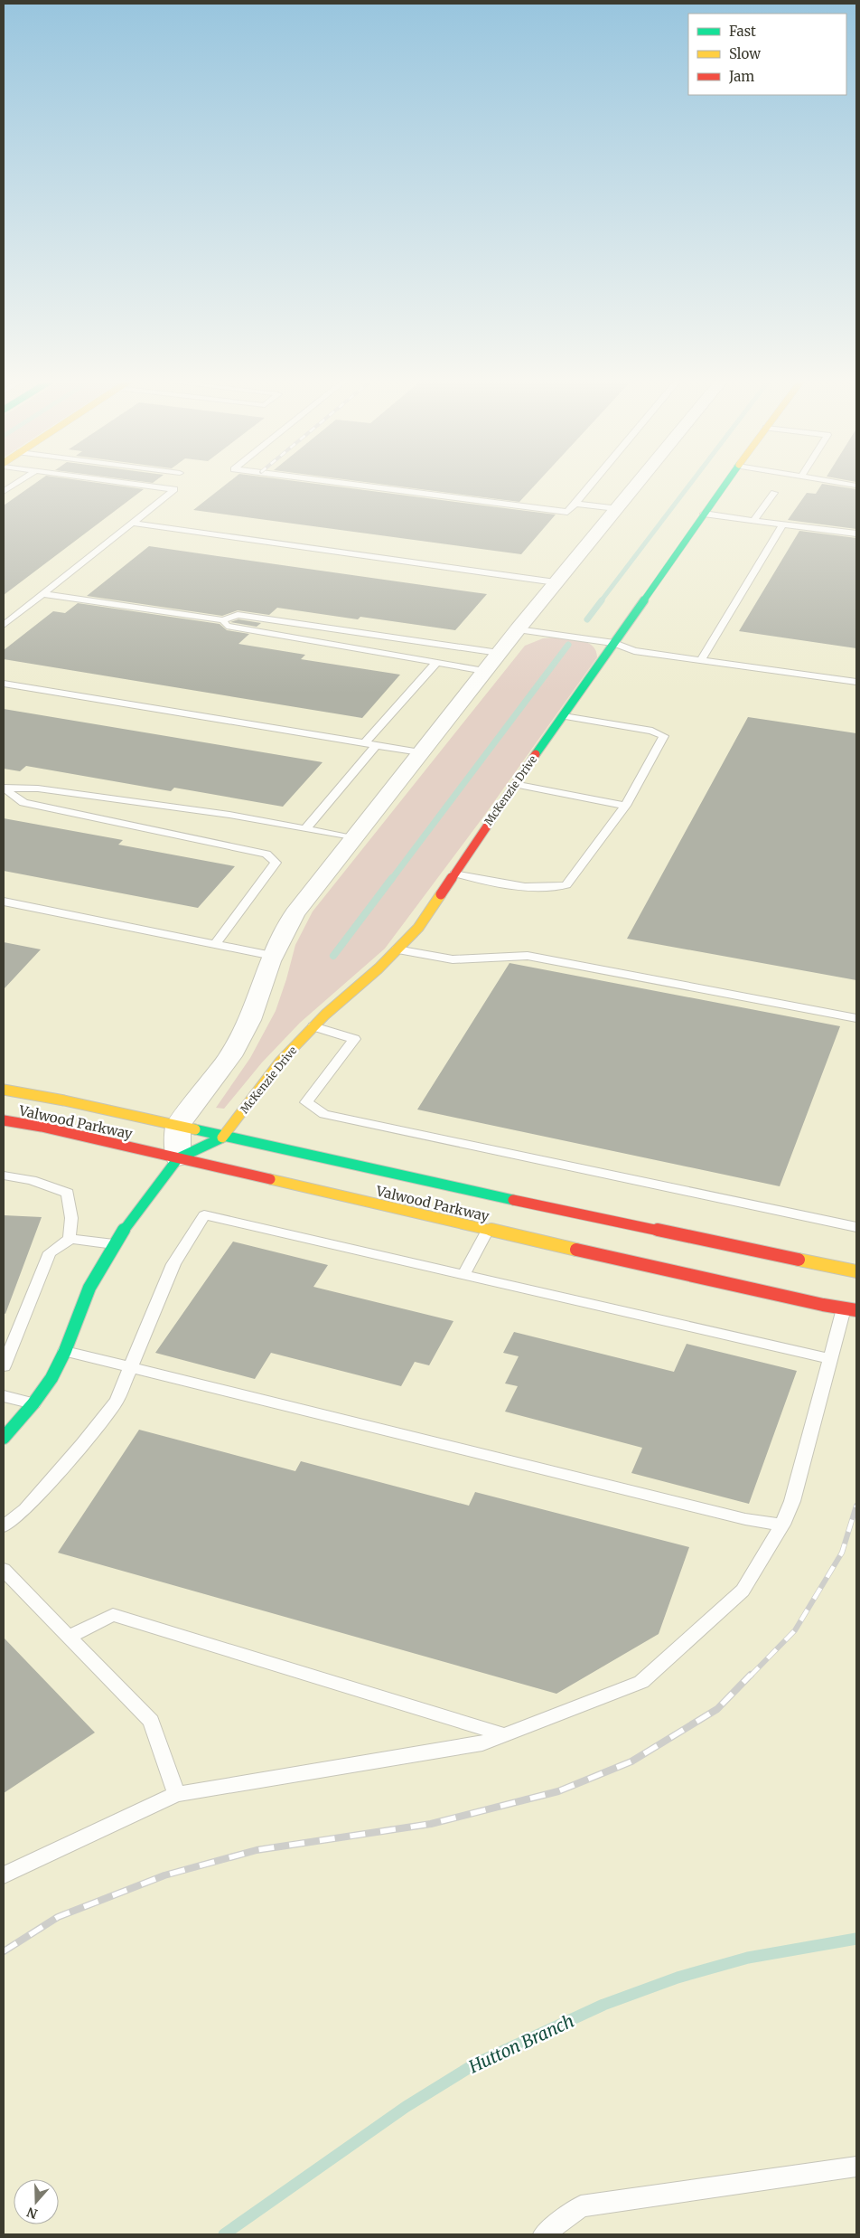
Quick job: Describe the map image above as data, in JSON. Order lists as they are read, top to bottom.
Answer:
{
  "streets": {
    "street": ["McKenzie Drive", "Valwood Parkway"]
  },
  "crossings": [
    ["McKenzie Drive", "Valwood Parkway"]
  ],
  "water": ["Hutton Branch"],
  "legend": ["Fast", "Slow", "Jam"],
  "north": "bottom"
}
